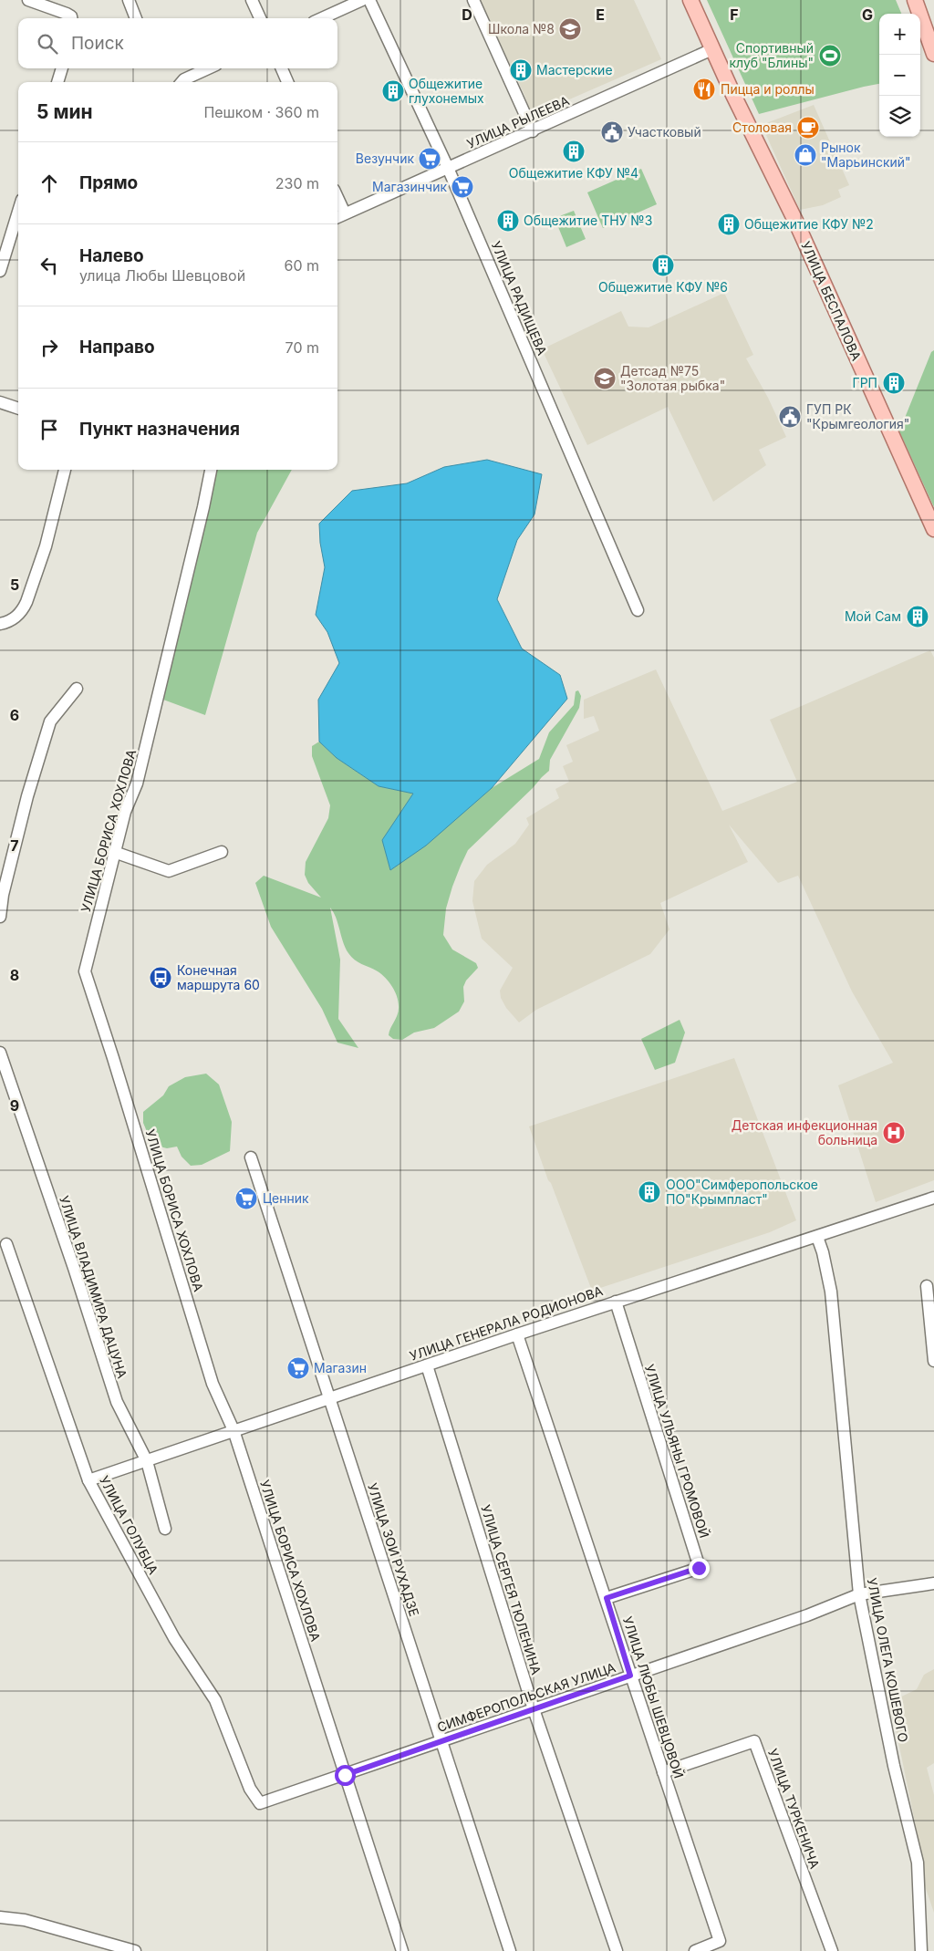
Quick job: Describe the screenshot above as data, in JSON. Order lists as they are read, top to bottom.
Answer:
{
  "streets": {
    "main road": ["УЛИЦА БЕСПАЛОВА"],
    "street": [
      "УЛИЦА РЫЛЕЕВА",
      "УЛИЦА РАДИЩЕВА",
      "УЛИЦА БОРИСА ХОХЛОВА",
      "УЛИЦА ВЛАДИМИРА ДАЦУНА",
      "УЛИЦА ГЕНЕРАЛА РОДИОНОВА",
      "УЛИЦА УЛЬЯНЫ ГРОМОВОЙ",
      "УЛИЦА ГОЛУБЦА",
      "УЛИЦА ЗОИ РУХАДЗЕ",
      "УЛИЦА СЕРГЕЯ ТЮЛЕНИНА",
      "УЛИЦА ОЛЕГА КОШЕВОГО",
      "СИМФЕРОПОЛЬСКАЯ УЛИЦА",
      "УЛИЦА ЛЮБЫ ШЕВЦОВОЙ",
      "УЛИЦА ТУРКЕНИЧА"
    ]
  },
  "crossings": [
    ["УЛИЦА РЫЛЕЕВА", "УЛИЦА РАДИЩЕВА"],
    ["УЛИЦА РЫЛЕЕВА", "УЛИЦА БЕСПАЛОВА"],
    ["УЛИЦА БОРИСА ХОХЛОВА", "УЛИЦА ГЕНЕРАЛА РОДИОНОВА"],
    ["УЛИЦА БОРИСА ХОХЛОВА", "СИМФЕРОПОЛЬСКАЯ УЛИЦА"],
    ["УЛИЦА ВЛАДИМИРА ДАЦУНА", "УЛИЦА ГЕНЕРАЛА РОДИОНОВА"],
    ["УЛИЦА ГЕНЕРАЛА РОДИОНОВА", "УЛИЦА УЛЬЯНЫ ГРОМОВОЙ"],
    ["УЛИЦА ГЕНЕРАЛА РОДИОНОВА", "УЛИЦА ГОЛУБЦА"],
    ["УЛИЦА ГЕНЕРАЛА РОДИОНОВА", "УЛИЦА ЗОИ РУХАДЗЕ"],
    ["УЛИЦА ГЕНЕРАЛА РОДИОНОВА", "УЛИЦА СЕРГЕЯ ТЮЛЕНИНА"],
    ["УЛИЦА ГЕНЕРАЛА РОДИОНОВА", "УЛИЦА ОЛЕГА КОШЕВОГО"],
    ["УЛИЦА ГЕНЕРАЛА РОДИОНОВА", "УЛИЦА ЛЮБЫ ШЕВЦОВОЙ"],
    ["УЛИЦА УЛЬЯНЫ ГРОМОВОЙ", "УЛИЦА ЛЮБЫ ШЕВЦОВОЙ"],
    ["УЛИЦА ГОЛУБЦА", "СИМФЕРОПОЛЬСКАЯ УЛИЦА"],
    ["УЛИЦА ЗОИ РУХАДЗЕ", "СИМФЕРОПОЛЬСКАЯ УЛИЦА"],
    ["УЛИЦА СЕРГЕЯ ТЮЛЕНИНА", "СИМФЕРОПОЛЬСКАЯ УЛИЦА"],
    ["УЛИЦА ОЛЕГА КОШЕВОГО", "СИМФЕРОПОЛЬСКАЯ УЛИЦА"],
    ["СИМФЕРОПОЛЬСКАЯ УЛИЦА", "УЛИЦА ЛЮБЫ ШЕВЦОВОЙ"],
    ["УЛИЦА ЛЮБЫ ШЕВЦОВОЙ", "УЛИЦА ТУРКЕНИЧА"]
  ],
  "places": {
    "school or university": ["Школа №8", "Детсад №75 \"Золотая рыбка\""],
    "sports": ["Спортивный клуб \"Блины\""],
    "building": [
      "Мастерские",
      "Общежитие глухонемых",
      "Общежитие КФУ №4",
      "Общежитие ТНУ №3",
      "Общежитие КФУ №2",
      "Общежитие КФУ №6",
      "ГРП",
      "Мой Сам",
      "ООО\"Симферопольское ПО\"Крымпласт\""
    ],
    "restaurant": ["Пицца и роллы"],
    "cafe": ["Столовая"],
    "public building": ["Участковый", "ГУП РК \"Крымгеология\""],
    "shop": ["Рынок \"Марьинский\""],
    "supermarket": [
      "Везунчик",
      "Магазинчик",
      "Ценник",
      "Магазин"
    ],
    "bus stop": ["Конечная маршрута 60"],
    "hospital": ["Детская инфекционная больница"]
  },
  "page": {
    "map_buttons": ["+", "−"],
    "search": "Поиск",
    "heading": ["5 мин", "Пешком · 360 m"],
    "list": [
      ["Прямо", "230 m"],
      ["Налево", "улица Любы Шевцовой", "60 m"],
      ["Направо", "70 m"],
      "Пункт назначения"
    ]
  },
  "grid": {
    "columns": [
      "D",
      "E",
      "F",
      "G"
    ],
    "rows": [
      "5",
      "6",
      "7",
      "8",
      "9"
    ]
  }
}
